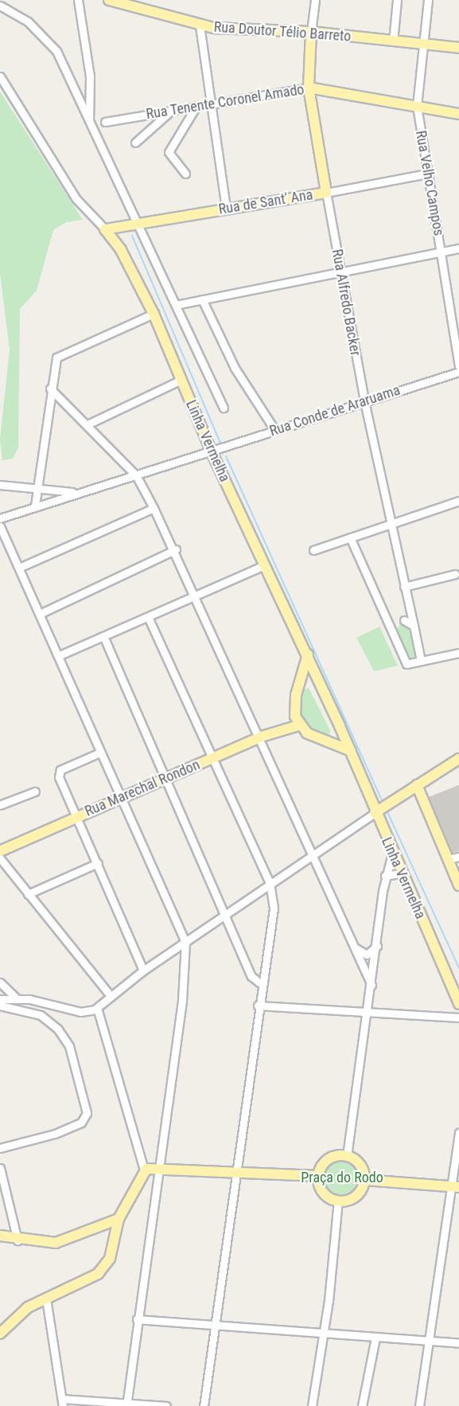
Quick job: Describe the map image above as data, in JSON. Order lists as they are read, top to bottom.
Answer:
{
  "streets": {
    "main road": [
      "Rua Doutor Télio Barreto",
      "Rua Tenente Coronel Amado",
      "Rua de Sant' Ana",
      "Rua Alfredo Backer",
      "Linha Vermelha",
      "Rua Marechal Rondon"
    ],
    "street": ["Rua Velho Campos", "Rua Conde de Araruama"]
  },
  "crossings": [
    ["Rua Doutor Télio Barreto", "Rua Velho Campos"],
    ["Rua Doutor Télio Barreto", "Rua Alfredo Backer"],
    ["Rua Tenente Coronel Amado", "Rua Velho Campos"],
    ["Rua Tenente Coronel Amado", "Rua Alfredo Backer"],
    ["Rua Velho Campos", "Rua de Sant' Ana"],
    ["Rua de Sant' Ana", "Rua Alfredo Backer"],
    ["Rua de Sant' Ana", "Linha Vermelha"],
    ["Rua Alfredo Backer", "Rua Conde de Araruama"],
    ["Rua Conde de Araruama", "Linha Vermelha"]
  ],
  "parks": ["Praça do Rodo"]
}
